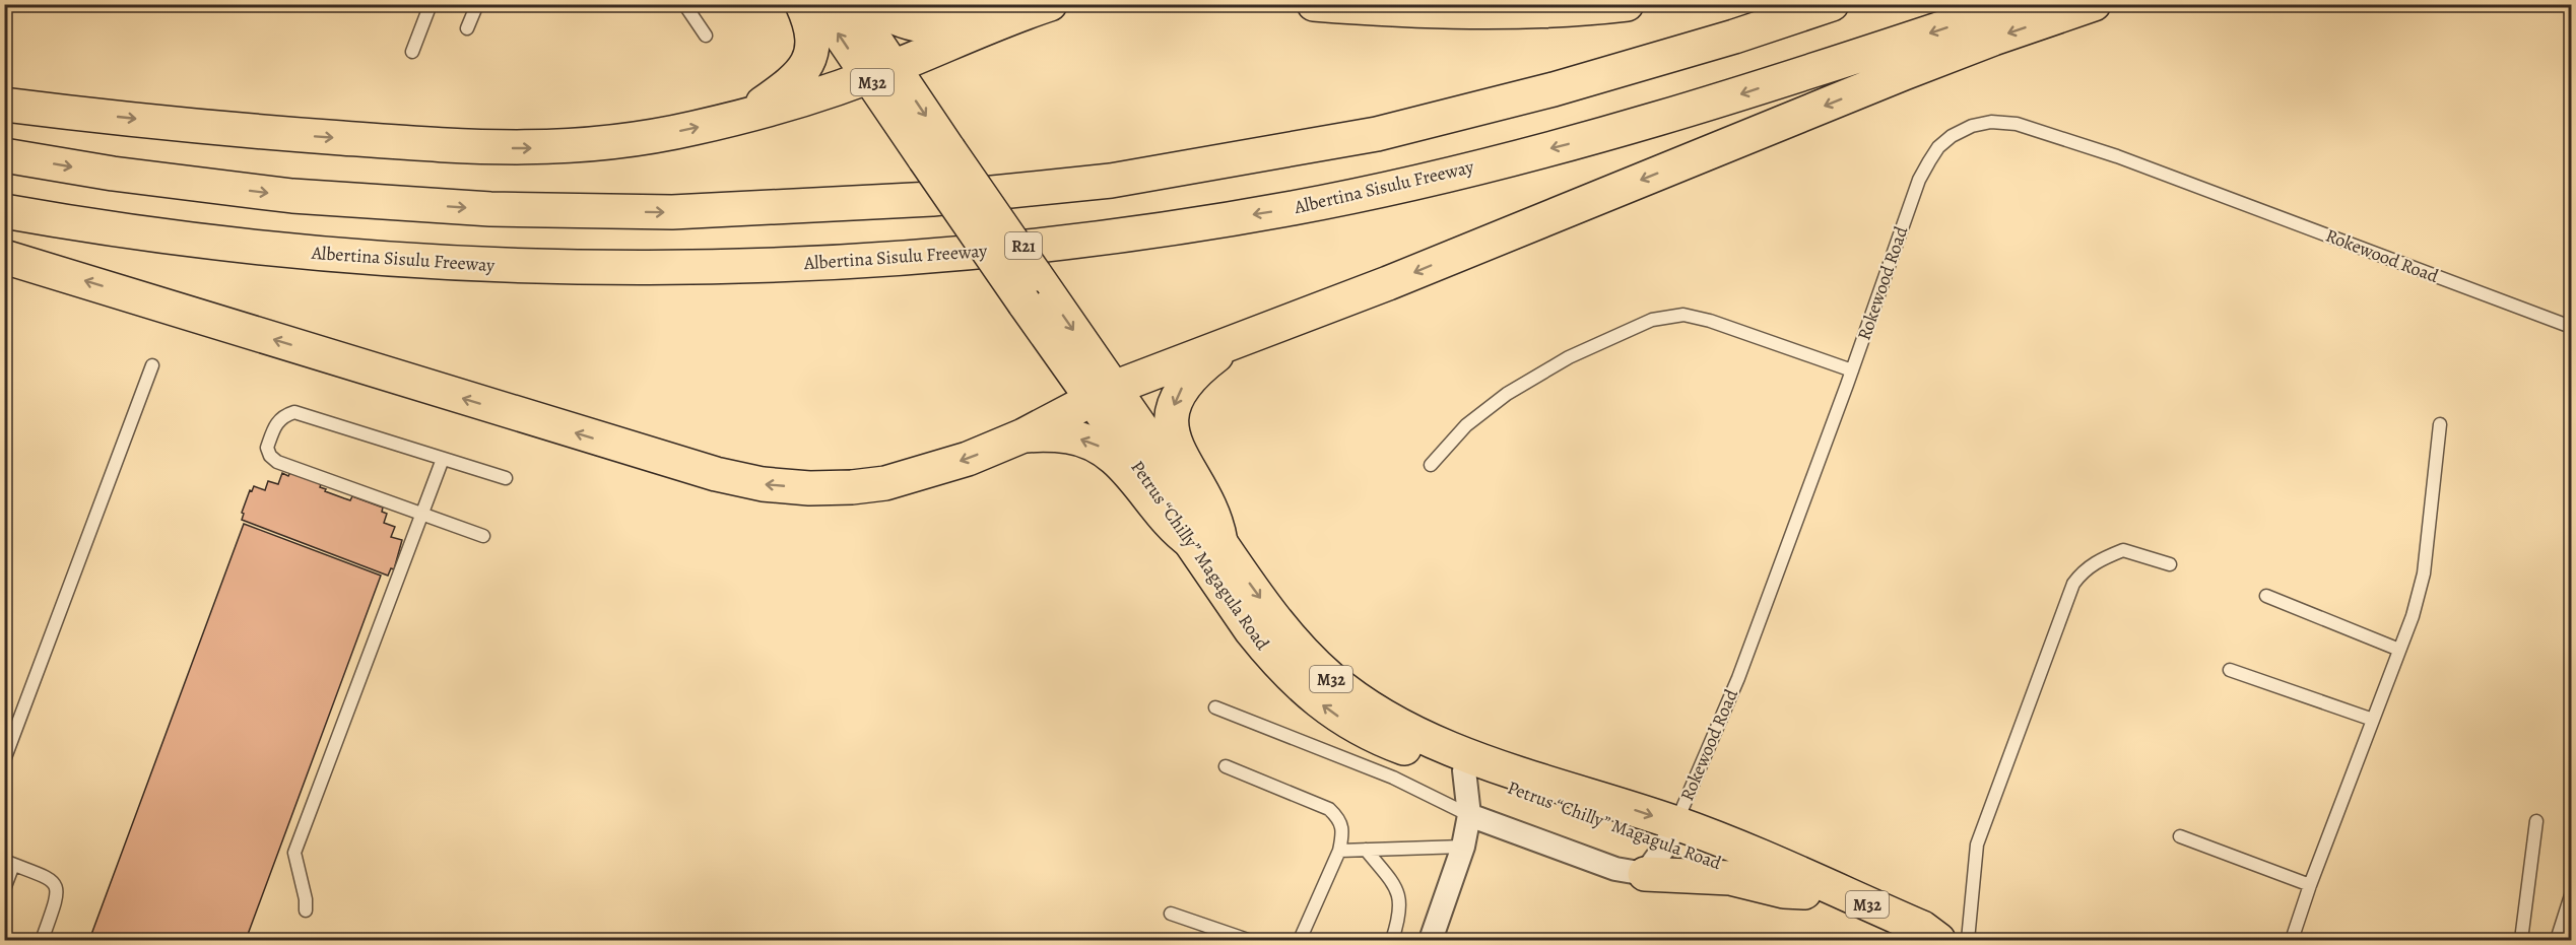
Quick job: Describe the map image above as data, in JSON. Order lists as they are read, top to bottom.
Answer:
{
  "streets": {
    "main road": [
      "M32",
      "Albertina Sisulu Freeway",
      "R21",
      "Petrus “Chilly” Magagula Road"
    ],
    "street": ["Rokewood Road"]
  },
  "crossings": [
    ["Rokewood Road", "Petrus “Chilly” Magagula Road"]
  ]
}
